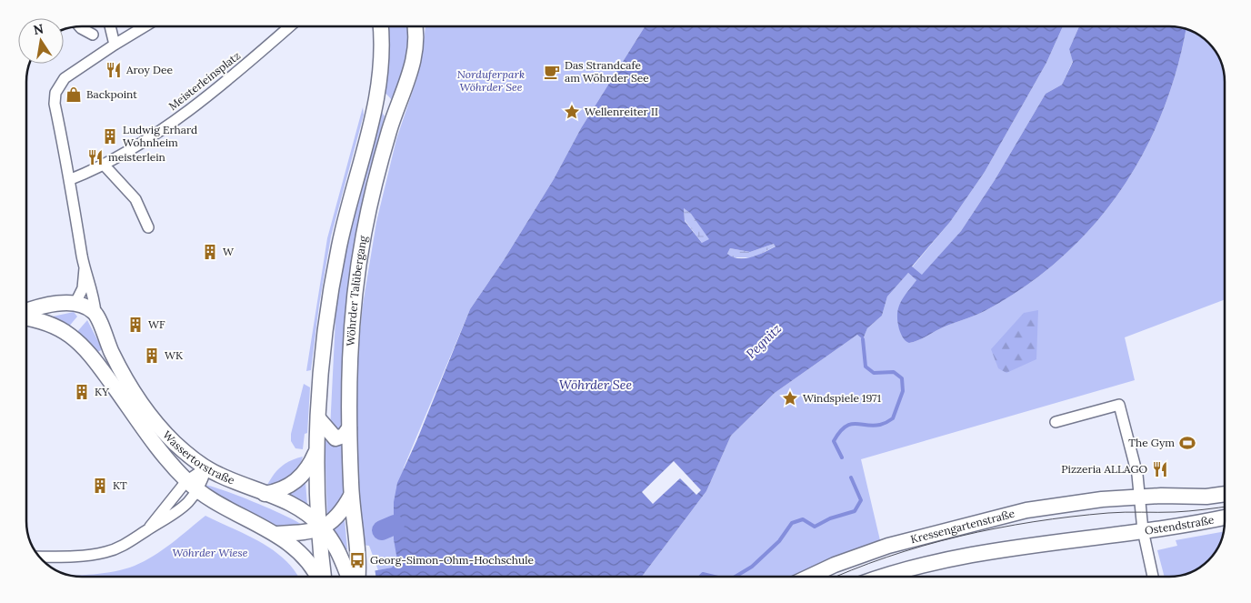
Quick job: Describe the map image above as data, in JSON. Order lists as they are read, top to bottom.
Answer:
{
  "streets": {
    "main road": [
      "Wöhrder Talübergang",
      "Wassertorstraße",
      "Ostendstraße",
      "Kressengartenstraße"
    ],
    "street": ["Meisterleinsplatz"]
  },
  "crossings": [
    ["Meisterleinsplatz", "Wassertorstraße"],
    ["Wöhrder Talübergang", "Wassertorstraße"],
    ["Ostendstraße", "Kressengartenstraße"]
  ],
  "water": ["Pegnitz", "Wöhrder See"],
  "parks": ["Norduferpark Wöhrder See", "Wöhrder Wiese"],
  "places": {
    "restaurant": ["Aroy Dee", "meisterlein", "Pizzeria ALLAGO"],
    "cafe": ["Das Strandcafe am Wöhrder See"],
    "shop": ["Backpoint"],
    "place": ["Wellenreiter II", "Windspiele 1971"],
    "building": [
      "Ludwig Erhard Wohnheim",
      "W",
      "WF",
      "WK",
      "KY",
      "KT"
    ],
    "sports": ["The Gym"],
    "bus stop": ["Georg-Simon-Ohm-Hochschule"]
  },
  "north": "top"
}
